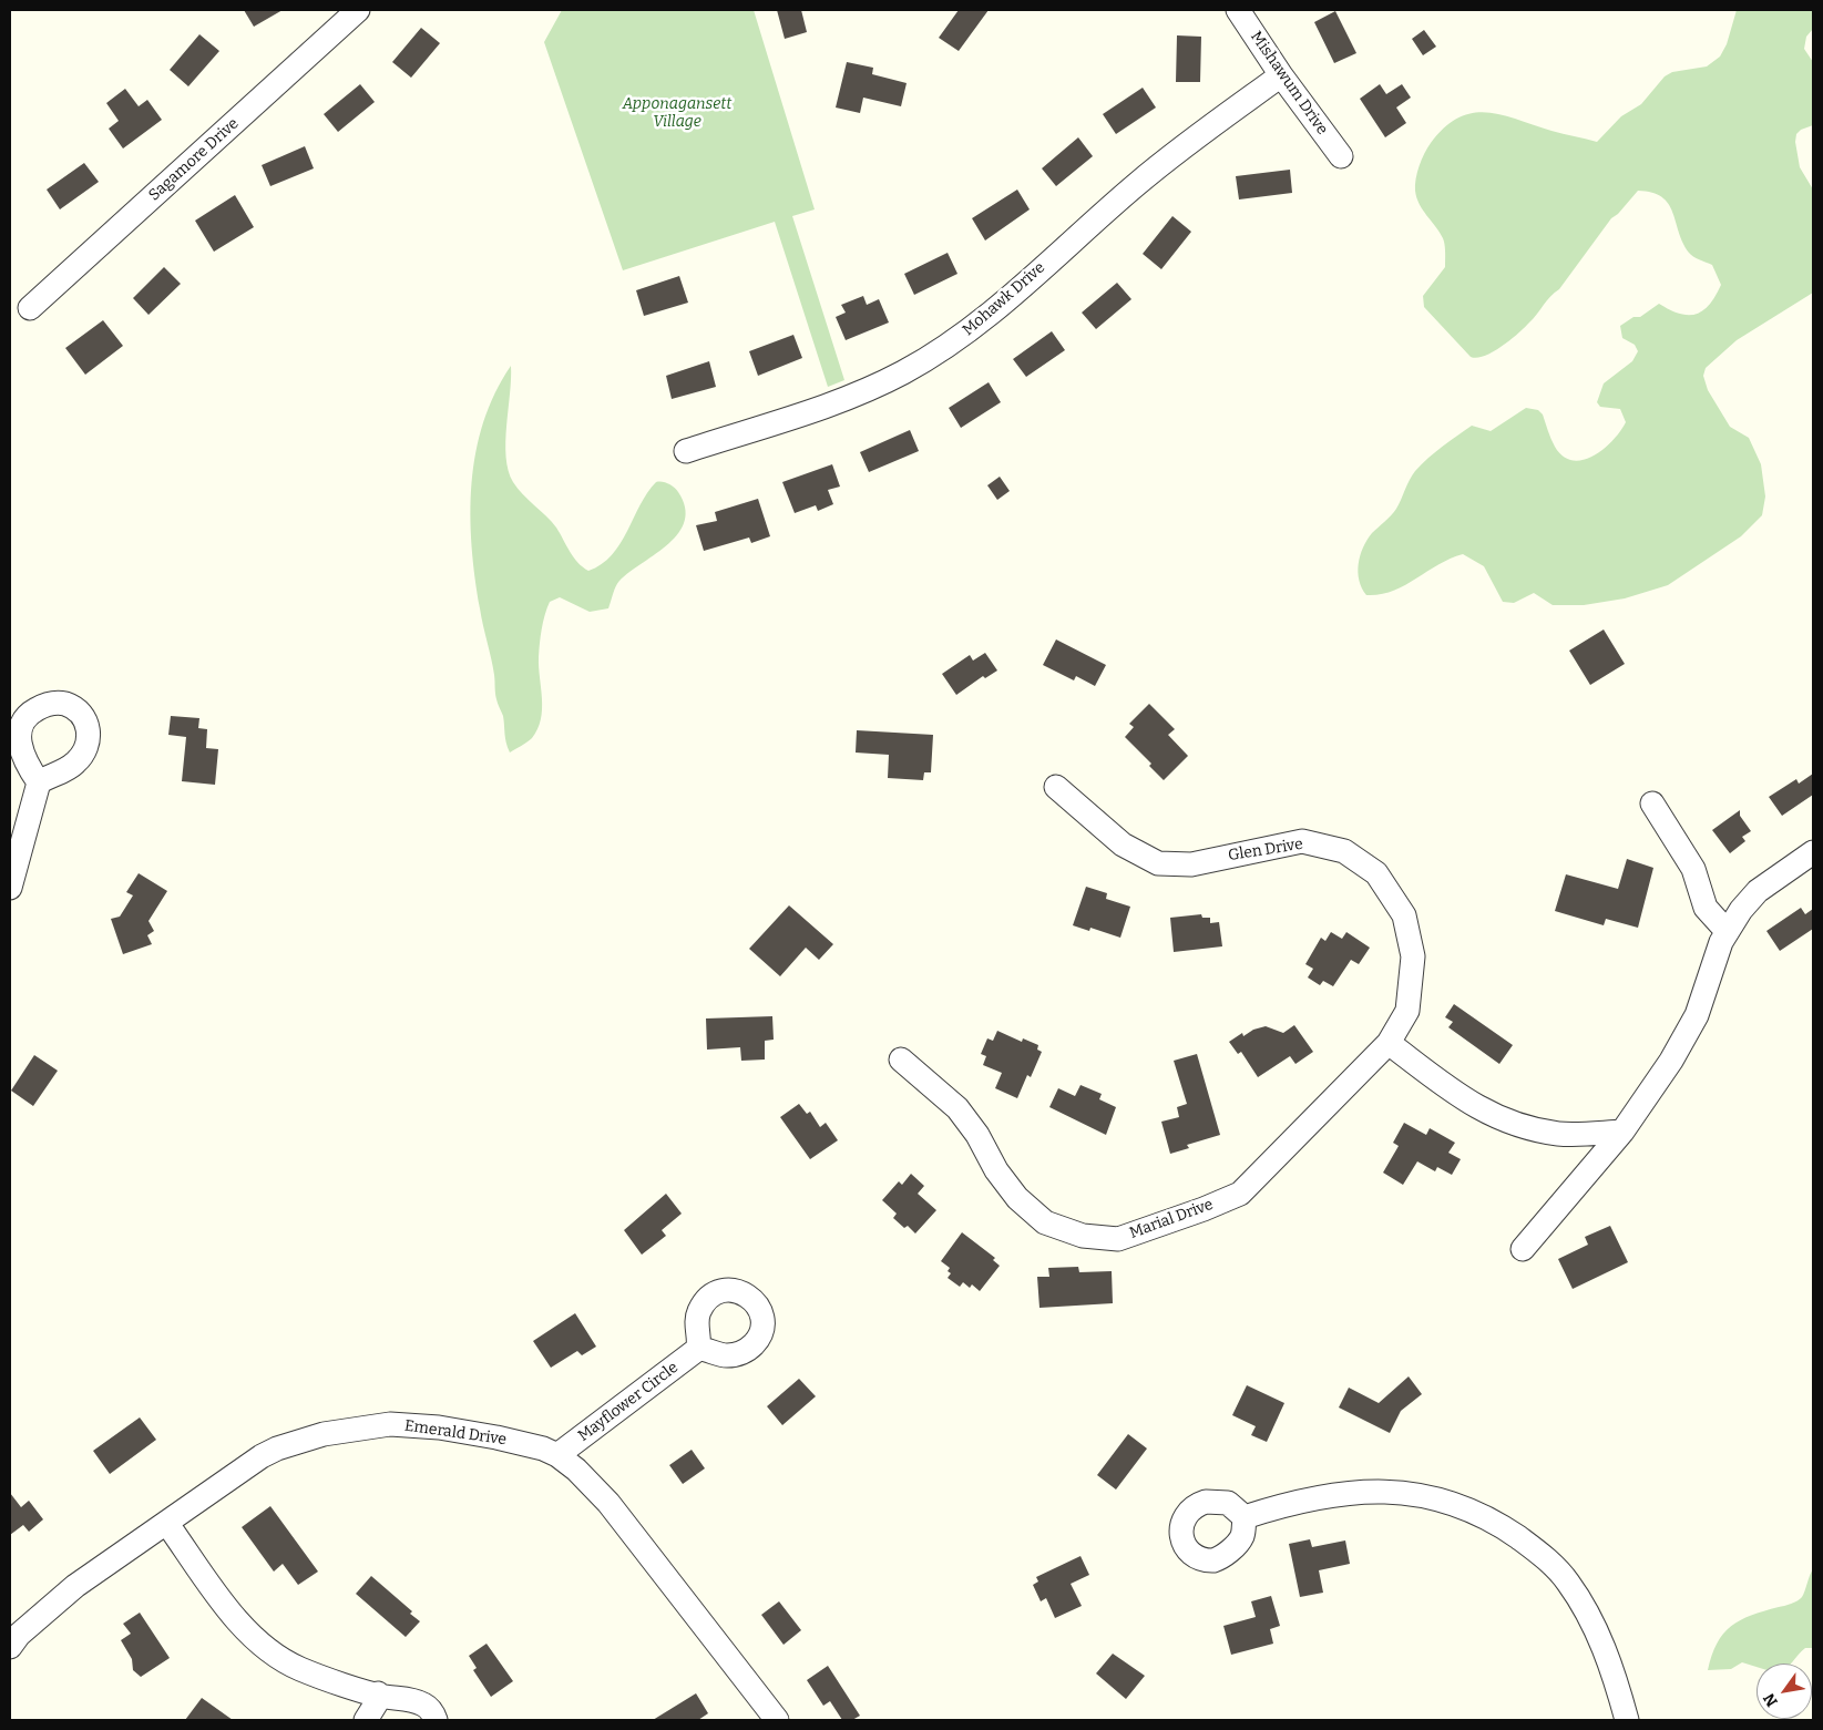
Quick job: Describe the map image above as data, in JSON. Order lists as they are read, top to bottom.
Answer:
{
  "streets": {
    "street": [
      "Mishawum Drive",
      "Sagamore Drive",
      "Mohawk Drive",
      "Glen Drive",
      "Marial Drive",
      "Mayflower Circle",
      "Emerald Drive"
    ]
  },
  "crossings": [
    ["Mishawum Drive", "Mohawk Drive"],
    ["Glen Drive", "Marial Drive"],
    ["Mayflower Circle", "Emerald Drive"]
  ],
  "parks": ["Apponagansett Village"],
  "north": "bottom left"
}
